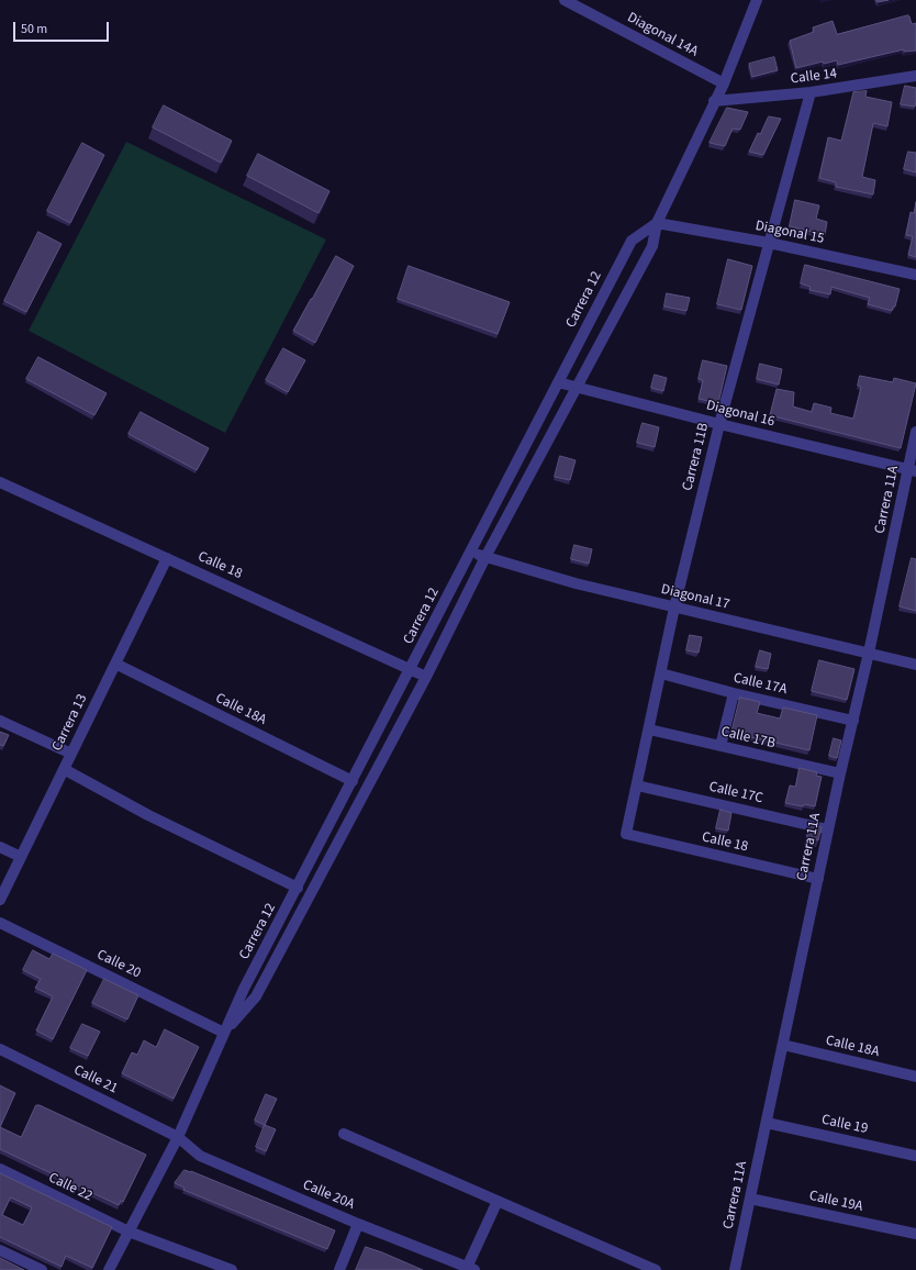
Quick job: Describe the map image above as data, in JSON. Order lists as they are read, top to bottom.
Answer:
{
  "streets": {
    "street": [
      "Diagonal 14A",
      "Calle 14",
      "Diagonal 15",
      "Carrera 12",
      "Diagonal 16",
      "Carrera 11B",
      "Carrera 11A",
      "Calle 18",
      "Diagonal 17",
      "Calle 17A",
      "Calle 18A",
      "Carrera 13",
      "Calle 17B",
      "Calle 17C",
      "Calle 20",
      "Calle 21",
      "Calle 19",
      "Calle 22",
      "Calle 20A",
      "Calle 19A"
    ]
  },
  "crossings": [
    ["Diagonal 14A", "Carrera 12"],
    ["Calle 14", "Carrera 12"],
    ["Calle 14", "Carrera 11B"],
    ["Diagonal 15", "Carrera 12"],
    ["Diagonal 15", "Carrera 11B"],
    ["Carrera 12", "Diagonal 16"],
    ["Carrera 12", "Calle 18"],
    ["Carrera 12", "Diagonal 17"],
    ["Carrera 12", "Calle 18A"],
    ["Carrera 12", "Calle 20"],
    ["Carrera 12", "Calle 21"],
    ["Carrera 12", "Calle 22"],
    ["Carrera 12", "Calle 20A"],
    ["Diagonal 16", "Carrera 11B"],
    ["Diagonal 16", "Carrera 11A"],
    ["Carrera 11B", "Calle 18"],
    ["Carrera 11B", "Diagonal 17"],
    ["Carrera 11B", "Calle 17A"],
    ["Carrera 11B", "Calle 17B"],
    ["Carrera 11B", "Calle 17C"],
    ["Carrera 11A", "Calle 18"],
    ["Carrera 11A", "Diagonal 17"],
    ["Carrera 11A", "Calle 17A"],
    ["Carrera 11A", "Calle 18A"],
    ["Carrera 11A", "Calle 17B"],
    ["Carrera 11A", "Calle 17C"],
    ["Carrera 11A", "Calle 19"],
    ["Carrera 11A", "Calle 19A"],
    ["Calle 18", "Carrera 13"],
    ["Calle 18A", "Carrera 13"],
    ["Calle 21", "Calle 20A"]
  ],
  "scale_bar": "50 m"
}
